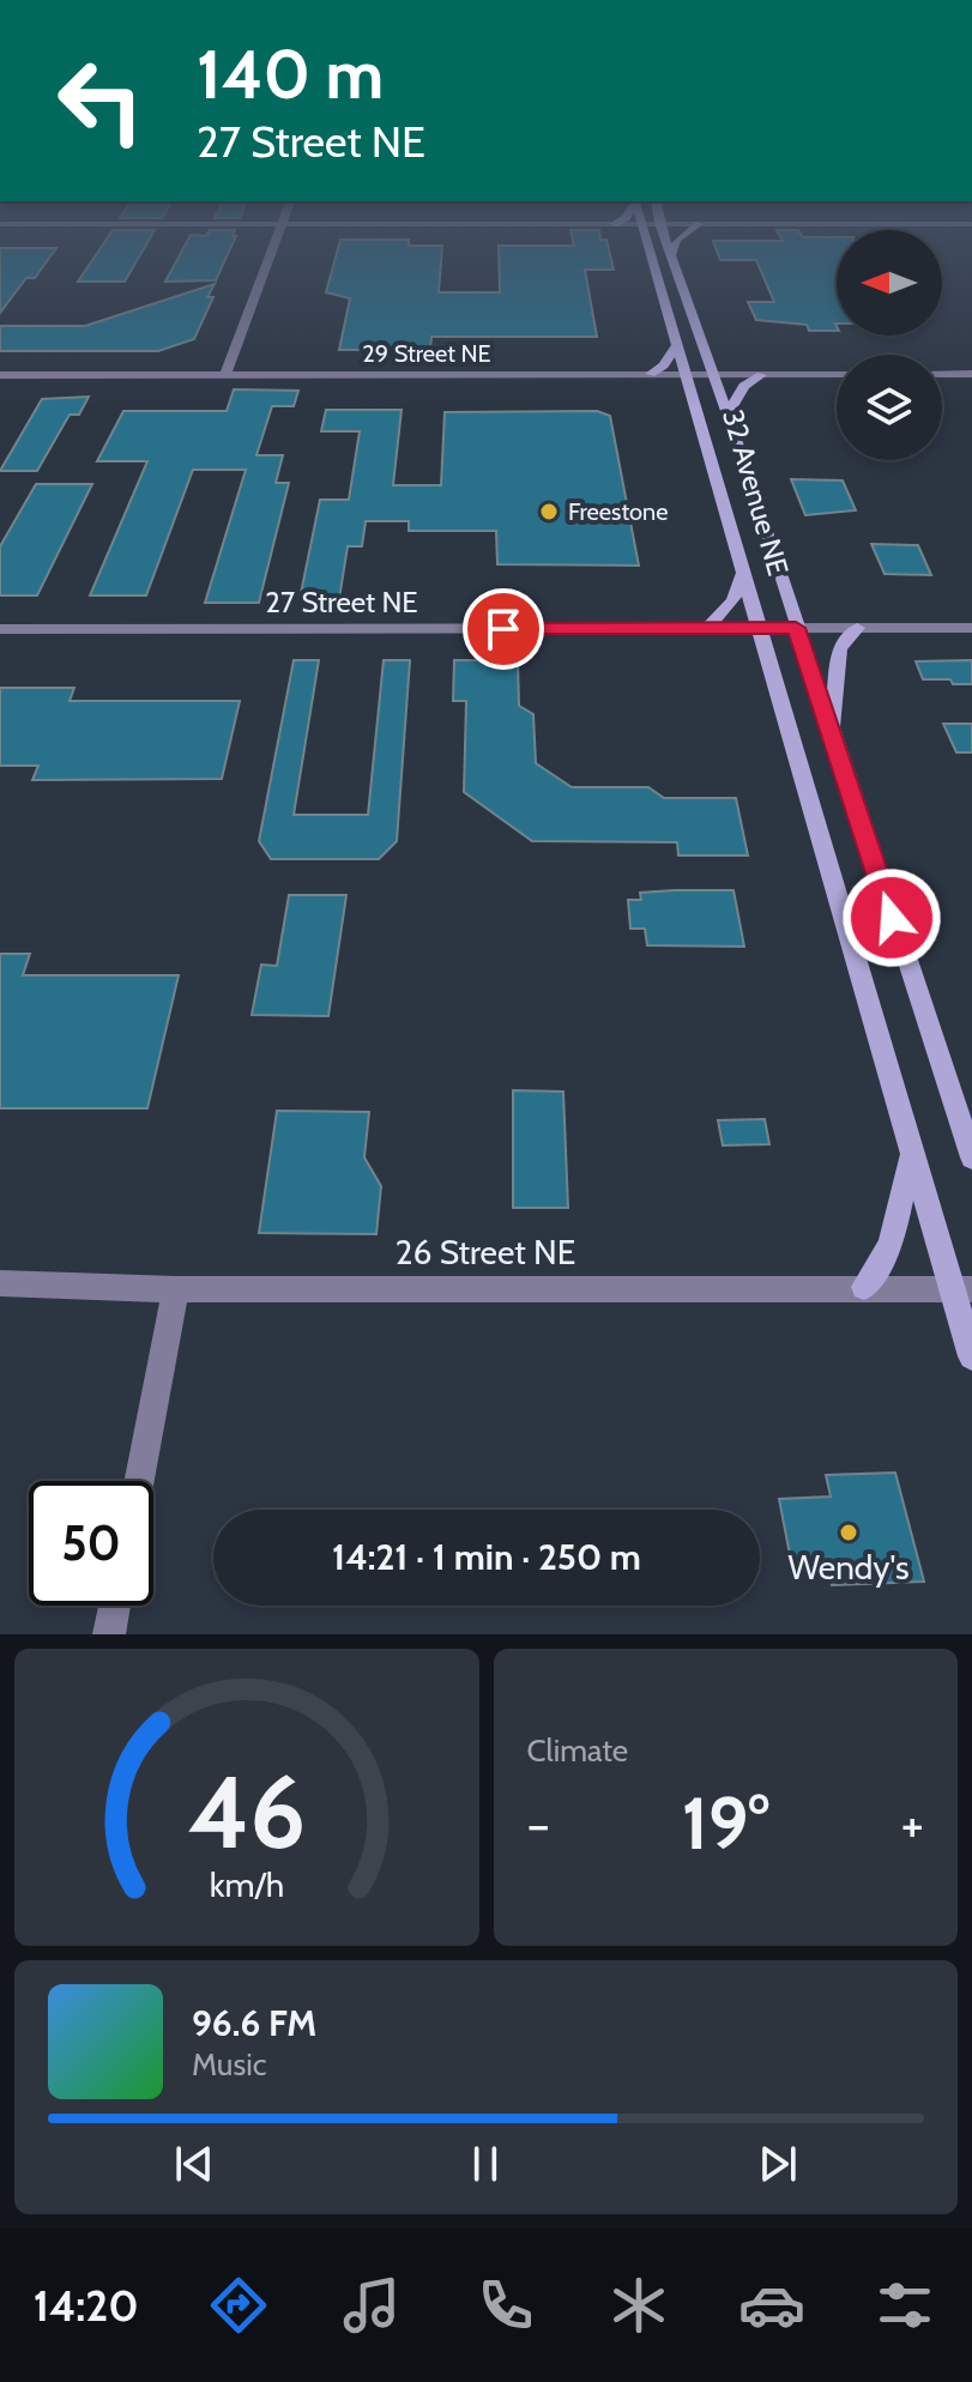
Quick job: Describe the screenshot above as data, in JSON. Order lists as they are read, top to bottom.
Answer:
{
  "streets": {
    "main road": ["32 Avenue NE"],
    "street": ["29 Street NE", "27 Street NE", "26 Street NE"]
  },
  "crossings": [
    ["29 Street NE", "32 Avenue NE"],
    ["32 Avenue NE", "27 Street NE"],
    ["32 Avenue NE", "26 Street NE"]
  ],
  "places": ["Freestone", "Wendy's"],
  "north": "left",
  "page": {
    "turn": ["140 m", "27 Street NE"],
    "limit": "50",
    "trip": "14:21 · 1 min · 250 m",
    "tile": "Climate",
    "heat": ["−", "19°", "+"],
    "song": ["96.6 FM", "Music"],
    "tabs": "14:20",
    "gauge": ["46", "km/h"]
  }
}
